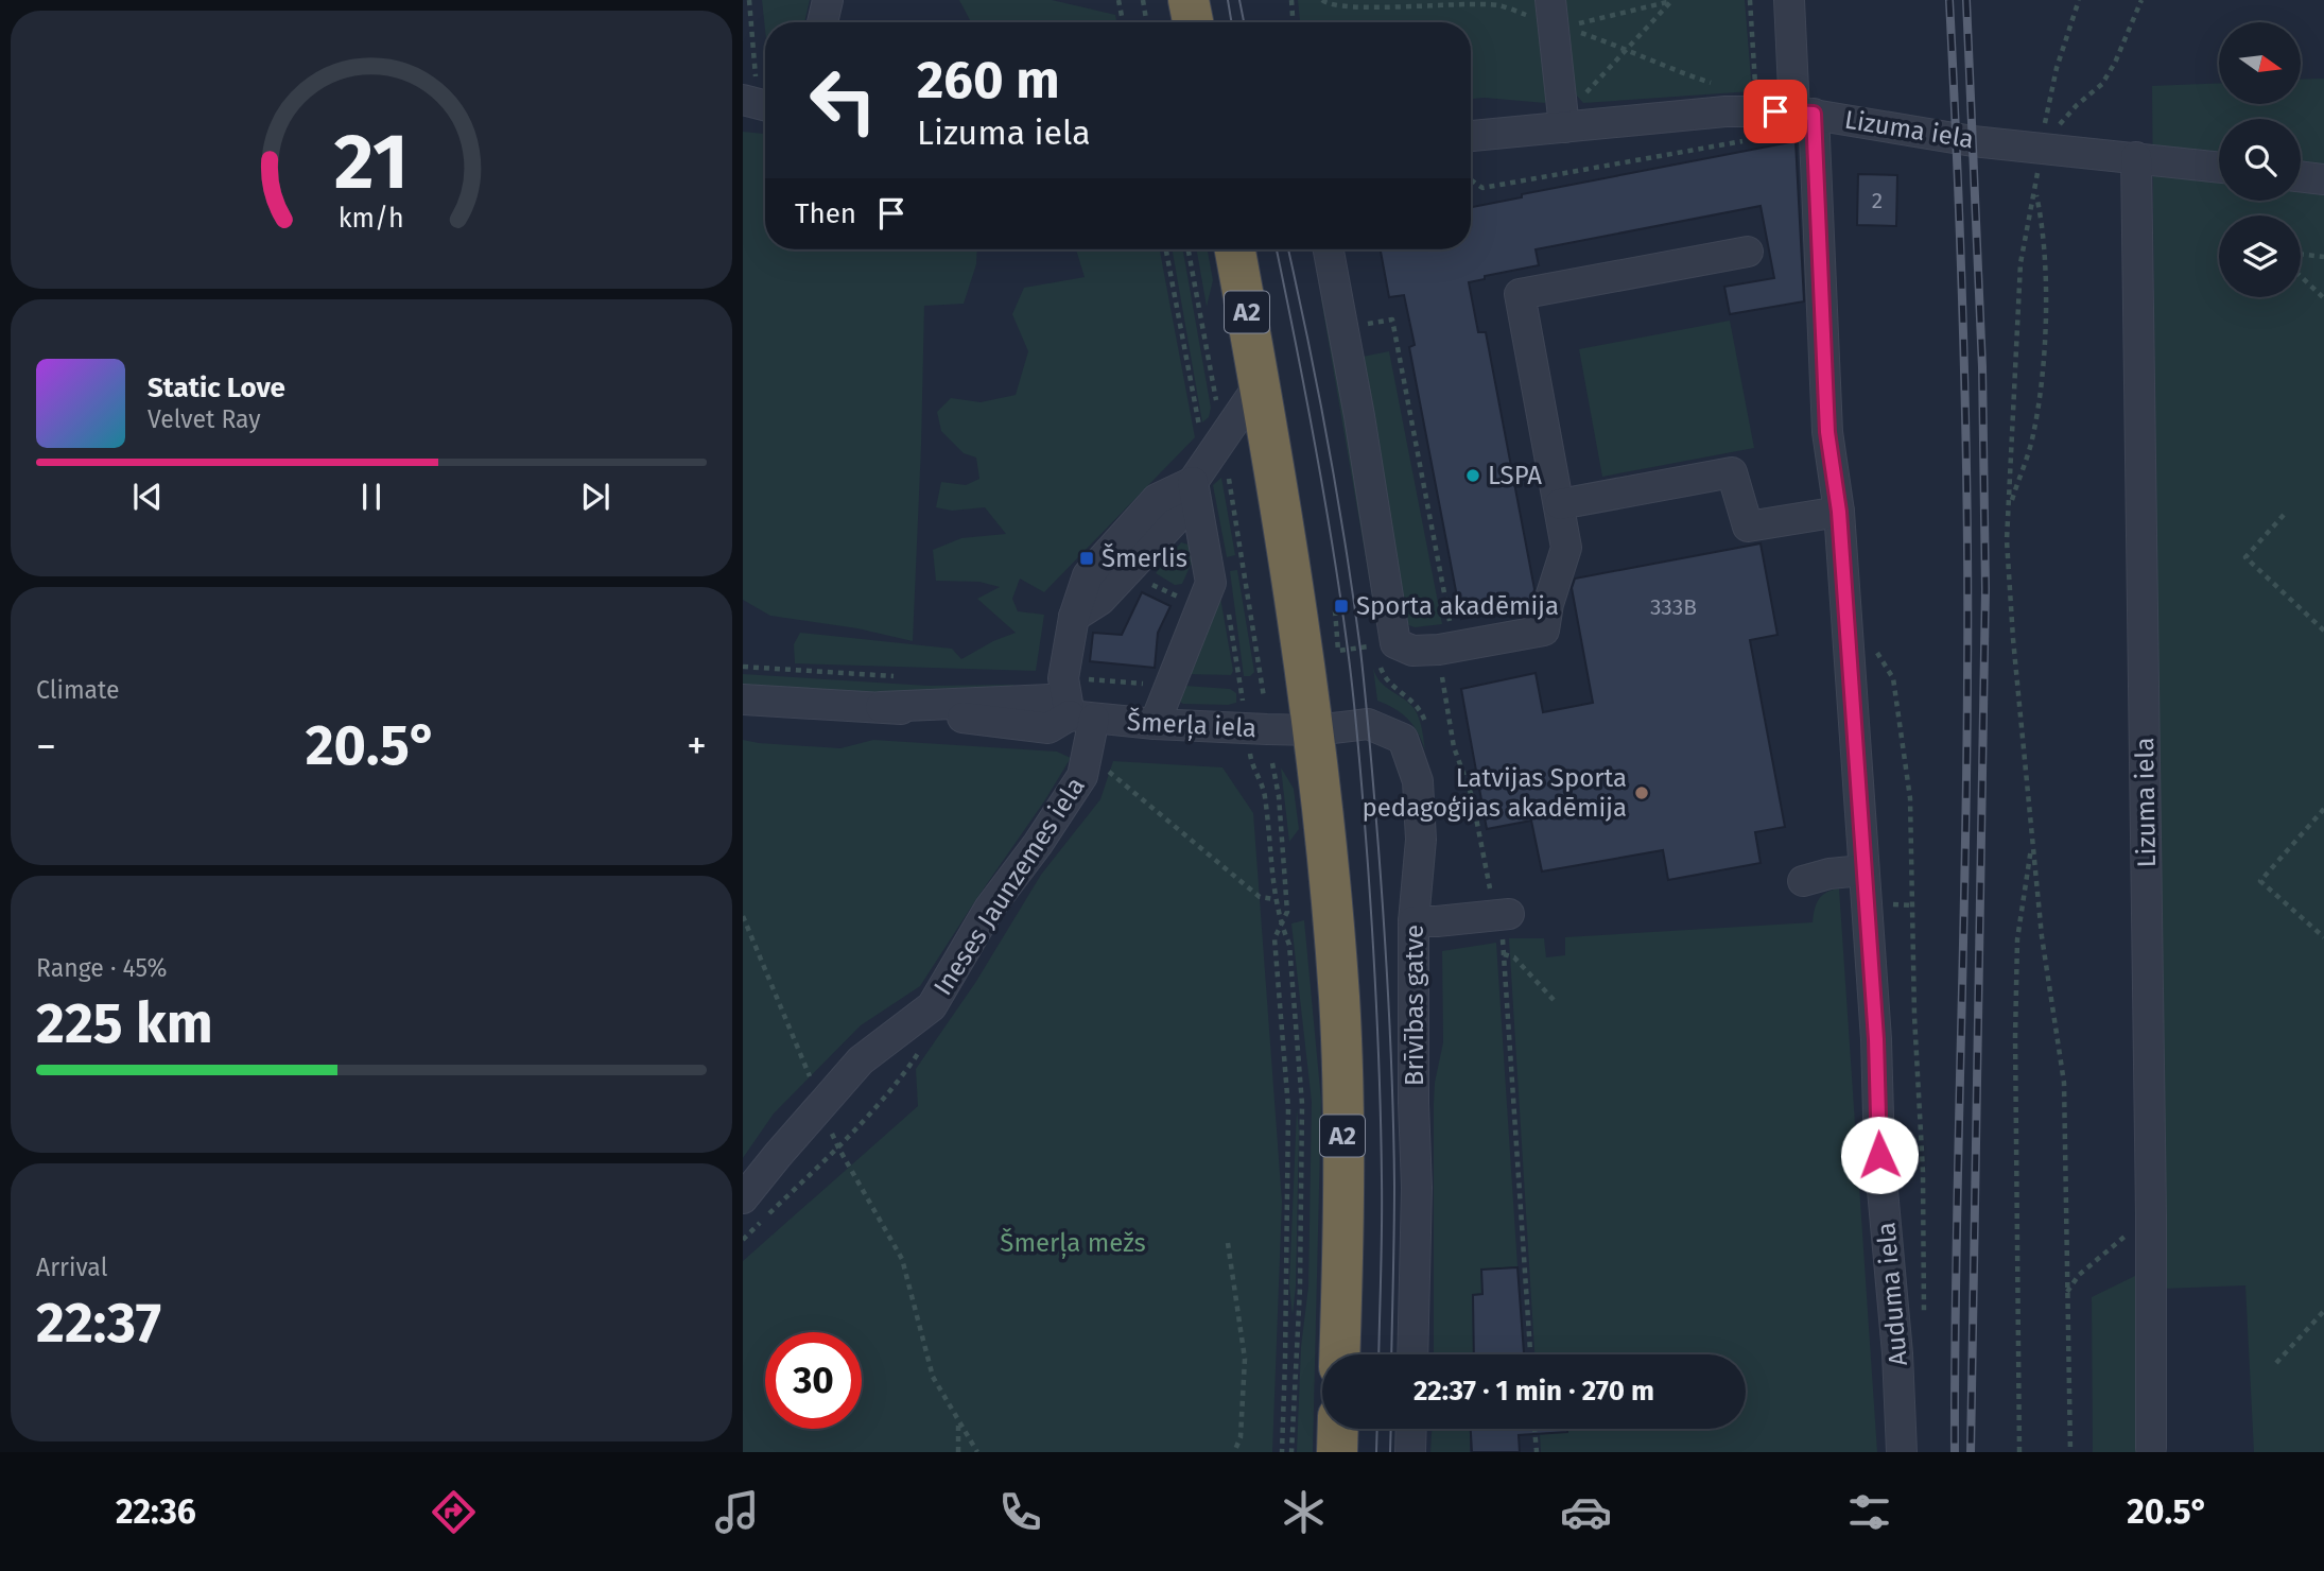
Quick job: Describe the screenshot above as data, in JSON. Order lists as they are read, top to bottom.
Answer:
{
  "streets": {
    "highway": ["A2"],
    "street": [
      "Lizuma iela",
      "Šmerļa iela",
      "Ineses Jaunzemes iela",
      "Brīvības gatve",
      "Auduma iela"
    ]
  },
  "crossings": [
    ["Lizuma iela", "Auduma iela"],
    ["A2", "Šmerļa iela"],
    ["A2", "Brīvības gatve"],
    ["Šmerļa iela", "Ineses Jaunzemes iela"],
    ["Šmerļa iela", "Brīvības gatve"]
  ],
  "parks": ["Šmerļa mežs"],
  "places": {
    "other": ["LSPA", "Latvijas Sporta pedagoģijas akadēmija"],
    "transit": ["Šmerlis", "Sporta akadēmija"]
  },
  "house_numbers": ["2", "333B"],
  "north": "right",
  "page": {
    "turn": ["260 m", "Lizuma iela"],
    "then": "Then",
    "song": ["Static Love", "Velvet Ray"],
    "tile": [
      "Climate",
      ["Range · 45%", "225 km"],
      ["Arrival", "22:37"]
    ],
    "heat": ["−", "20.5°", "+"],
    "limit": "30",
    "trip": "22:37 · 1 min · 270 m",
    "tabs": ["22:36", "20.5°"],
    "gauge": ["21", "km/h"]
  }
}
